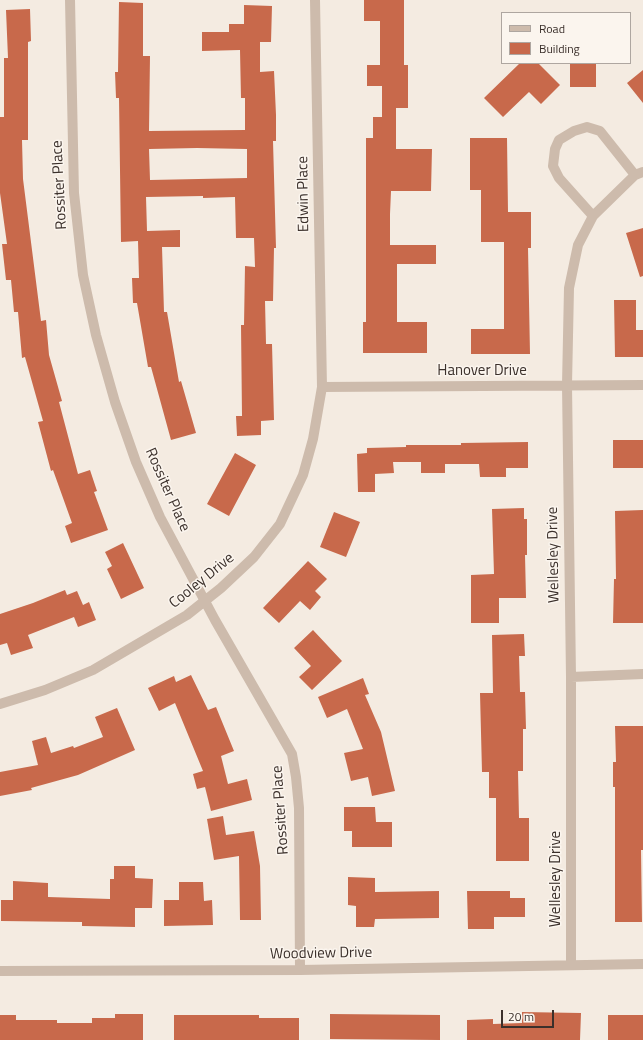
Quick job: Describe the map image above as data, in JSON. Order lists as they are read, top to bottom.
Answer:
{
  "streets": {
    "street": [
      "Rossiter Place",
      "Edwin Place",
      "Hanover Drive",
      "Wellesley Drive",
      "Cooley Drive",
      "Woodview Drive"
    ]
  },
  "crossings": [
    ["Rossiter Place", "Cooley Drive"],
    ["Rossiter Place", "Woodview Drive"],
    ["Edwin Place", "Hanover Drive"],
    ["Edwin Place", "Cooley Drive"],
    ["Hanover Drive", "Wellesley Drive"],
    ["Hanover Drive", "Cooley Drive"],
    ["Wellesley Drive", "Woodview Drive"]
  ],
  "legend": ["Road", "Building"],
  "scale_bar": "20 m"
}
